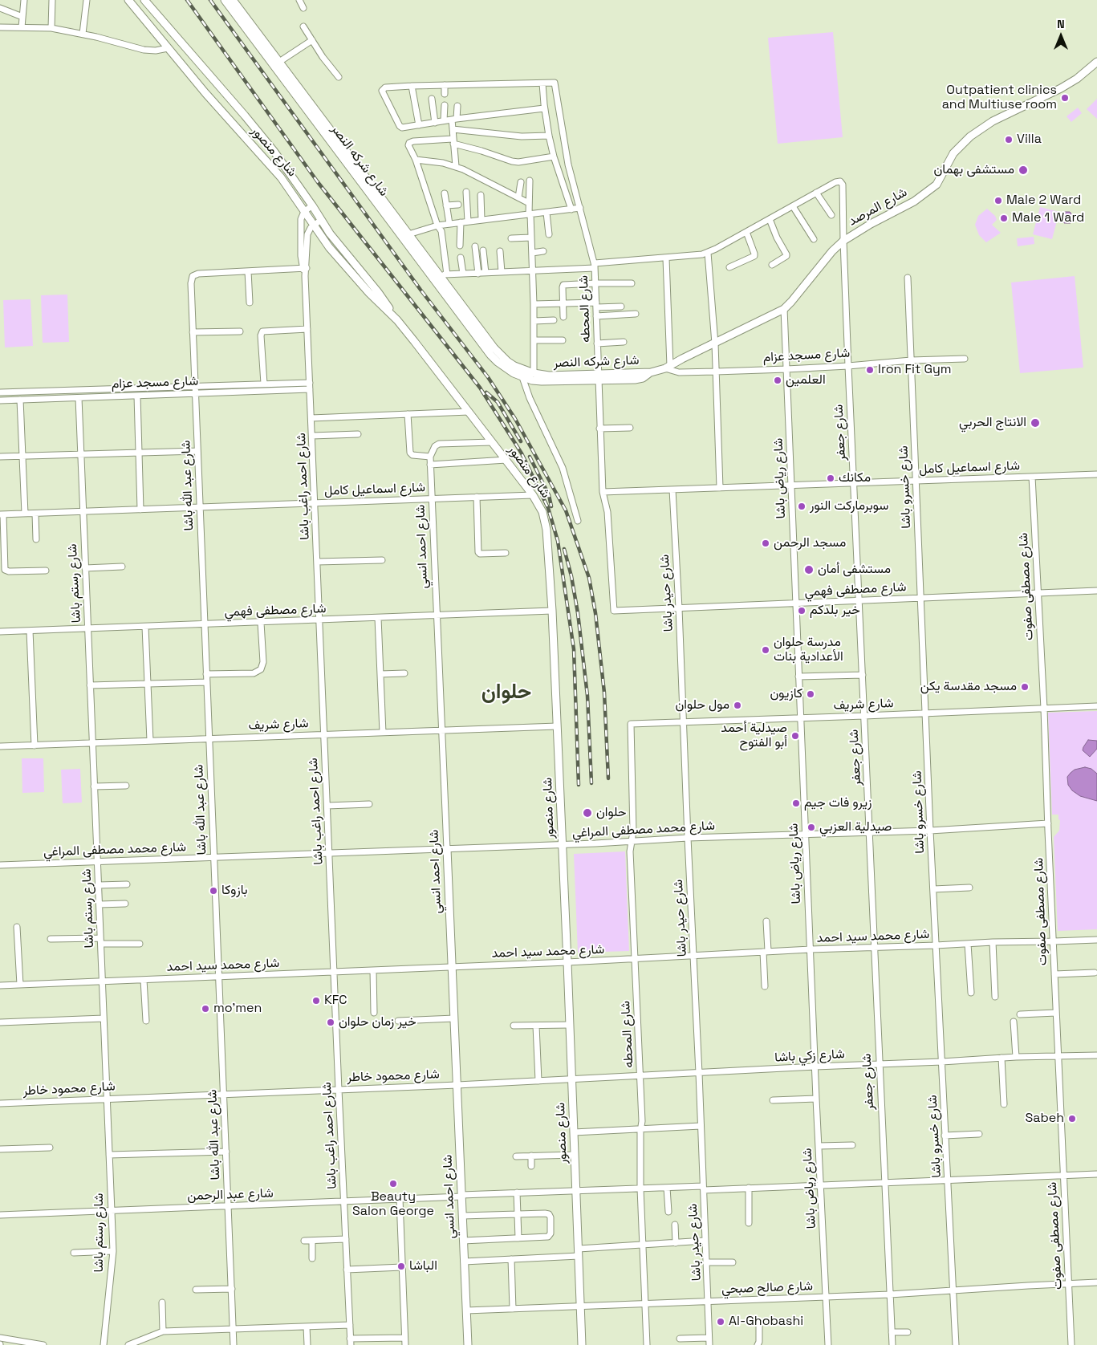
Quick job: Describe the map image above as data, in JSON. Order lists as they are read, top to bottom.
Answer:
{
  "streets": {
    "street": [
      "شارع منصور",
      "شارع شركه النصر",
      "شارع المرصد",
      "شارع المحطه",
      "شارع مسجد عزام",
      "شارع جعفر",
      "شارع اسماعيل كامل",
      "شارع رياض باشا",
      "شارع عبد الله باشا",
      "شارع احمد راغب باشا",
      "شارع خسرو باشا",
      "شارع احمد انسي",
      "شارع رستم باشا",
      "شارع مصطفى صفوت",
      "شارع مصطفى فهمي",
      "شارع حيدر باشا",
      "شارع شريف",
      "شارع محمد مصطفى المراغي",
      "شارع محمد سيد احمد",
      "شارع زكي باشا",
      "شارع محمود خاطر",
      "شارع عبد الرحمن",
      "شارع صالح صبحي"
    ]
  },
  "crossings": [
    ["شارع منصور", "شارع اسماعيل كامل"],
    ["شارع منصور", "شارع احمد راغب باشا"],
    ["شارع منصور", "شارع مصطفى فهمي"],
    ["شارع منصور", "شارع شريف"],
    ["شارع منصور", "شارع محمد مصطفى المراغي"],
    ["شارع منصور", "شارع محمد سيد احمد"],
    ["شارع منصور", "شارع زكي باشا"],
    ["شارع منصور", "شارع محمود خاطر"],
    ["شارع منصور", "شارع عبد الرحمن"],
    ["شارع منصور", "شارع صالح صبحي"],
    ["شارع شركه النصر", "شارع المحطه"],
    ["شارع شركه النصر", "شارع مسجد عزام"],
    ["شارع المرصد", "شارع مسجد عزام"],
    ["شارع المرصد", "شارع جعفر"],
    ["شارع المرصد", "شارع رياض باشا"],
    ["شارع المحطه", "شارع اسماعيل كامل"],
    ["شارع المحطه", "شارع مصطفى فهمي"],
    ["شارع المحطه", "شارع شريف"],
    ["شارع المحطه", "شارع محمد مصطفى المراغي"],
    ["شارع المحطه", "شارع محمد سيد احمد"],
    ["شارع المحطه", "شارع زكي باشا"],
    ["شارع المحطه", "شارع عبد الرحمن"],
    ["شارع المحطه", "شارع صالح صبحي"],
    ["شارع مسجد عزام", "شارع جعفر"],
    ["شارع مسجد عزام", "شارع رياض باشا"],
    ["شارع مسجد عزام", "شارع عبد الله باشا"],
    ["شارع مسجد عزام", "شارع احمد راغب باشا"],
    ["شارع مسجد عزام", "شارع خسرو باشا"],
    ["شارع مسجد عزام", "شارع رستم باشا"],
    ["شارع جعفر", "شارع اسماعيل كامل"],
    ["شارع جعفر", "شارع مصطفى فهمي"],
    ["شارع جعفر", "شارع شريف"],
    ["شارع جعفر", "شارع محمد مصطفى المراغي"],
    ["شارع جعفر", "شارع محمد سيد احمد"],
    ["شارع جعفر", "شارع زكي باشا"],
    ["شارع جعفر", "شارع عبد الرحمن"],
    ["شارع جعفر", "شارع صالح صبحي"],
    ["شارع اسماعيل كامل", "شارع رياض باشا"],
    ["شارع اسماعيل كامل", "شارع عبد الله باشا"],
    ["شارع اسماعيل كامل", "شارع احمد راغب باشا"],
    ["شارع اسماعيل كامل", "شارع خسرو باشا"],
    ["شارع اسماعيل كامل", "شارع احمد انسي"],
    ["شارع اسماعيل كامل", "شارع رستم باشا"],
    ["شارع اسماعيل كامل", "شارع مصطفى صفوت"],
    ["شارع اسماعيل كامل", "شارع حيدر باشا"],
    ["شارع رياض باشا", "شارع مصطفى فهمي"],
    ["شارع رياض باشا", "شارع شريف"],
    ["شارع رياض باشا", "شارع محمد مصطفى المراغي"],
    ["شارع رياض باشا", "شارع محمد سيد احمد"],
    ["شارع رياض باشا", "شارع زكي باشا"],
    ["شارع رياض باشا", "شارع عبد الرحمن"],
    ["شارع رياض باشا", "شارع صالح صبحي"],
    ["شارع عبد الله باشا", "شارع مصطفى فهمي"],
    ["شارع عبد الله باشا", "شارع شريف"],
    ["شارع عبد الله باشا", "شارع محمد مصطفى المراغي"],
    ["شارع عبد الله باشا", "شارع محمد سيد احمد"],
    ["شارع عبد الله باشا", "شارع محمود خاطر"],
    ["شارع عبد الله باشا", "شارع عبد الرحمن"],
    ["شارع احمد راغب باشا", "شارع مصطفى فهمي"],
    ["شارع احمد راغب باشا", "شارع شريف"],
    ["شارع احمد راغب باشا", "شارع محمد مصطفى المراغي"],
    ["شارع احمد راغب باشا", "شارع محمد سيد احمد"],
    ["شارع احمد راغب باشا", "شارع محمود خاطر"],
    ["شارع احمد راغب باشا", "شارع عبد الرحمن"],
    ["شارع خسرو باشا", "شارع مصطفى فهمي"],
    ["شارع خسرو باشا", "شارع شريف"],
    ["شارع خسرو باشا", "شارع محمد مصطفى المراغي"],
    ["شارع خسرو باشا", "شارع محمد سيد احمد"],
    ["شارع خسرو باشا", "شارع زكي باشا"],
    ["شارع خسرو باشا", "شارع عبد الرحمن"],
    ["شارع خسرو باشا", "شارع صالح صبحي"],
    ["شارع احمد انسي", "شارع مصطفى فهمي"],
    ["شارع احمد انسي", "شارع شريف"],
    ["شارع احمد انسي", "شارع محمد مصطفى المراغي"],
    ["شارع احمد انسي", "شارع محمد سيد احمد"],
    ["شارع احمد انسي", "شارع محمود خاطر"],
    ["شارع احمد انسي", "شارع عبد الرحمن"],
    ["شارع احمد انسي", "شارع صالح صبحي"],
    ["شارع رستم باشا", "شارع مصطفى فهمي"],
    ["شارع رستم باشا", "شارع شريف"],
    ["شارع رستم باشا", "شارع محمد مصطفى المراغي"],
    ["شارع رستم باشا", "شارع محمد سيد احمد"],
    ["شارع رستم باشا", "شارع محمود خاطر"],
    ["شارع رستم باشا", "شارع عبد الرحمن"],
    ["شارع مصطفى صفوت", "شارع مصطفى فهمي"],
    ["شارع مصطفى صفوت", "شارع شريف"],
    ["شارع مصطفى صفوت", "شارع محمد مصطفى المراغي"],
    ["شارع مصطفى صفوت", "شارع محمد سيد احمد"],
    ["شارع مصطفى صفوت", "شارع زكي باشا"],
    ["شارع مصطفى صفوت", "شارع عبد الرحمن"],
    ["شارع مصطفى صفوت", "شارع صالح صبحي"],
    ["شارع مصطفى فهمي", "شارع حيدر باشا"],
    ["شارع حيدر باشا", "شارع شريف"],
    ["شارع حيدر باشا", "شارع محمد مصطفى المراغي"],
    ["شارع حيدر باشا", "شارع محمد سيد احمد"],
    ["شارع حيدر باشا", "شارع زكي باشا"],
    ["شارع حيدر باشا", "شارع عبد الرحمن"],
    ["شارع حيدر باشا", "شارع صالح صبحي"],
    ["شارع زكي باشا", "شارع محمود خاطر"]
  ],
  "districts": ["حلوان"],
  "places": [
    "Outpatient clinics and Multiuse room",
    "Villa",
    "مستشفى بهمان",
    "Male 2 Ward",
    "Male 1 Ward",
    "Iron Fit Gym",
    "العلمين",
    "الانتاج الحربي",
    "مكانك",
    "سوبرماركت النور",
    "مسجد الرحمن",
    "مستشفى أمان",
    "خير بلدكم",
    "مدرسة حلوان الأعدادية بنات",
    "مسجد مقدسة يكن",
    "كازيون",
    "مول حلوان",
    "صيدلية أحمد أبو الفتوح",
    "زيرو فات جيم",
    "حلوان",
    "صيدلية العزبي",
    "بازوكا",
    "KFC",
    "mo'men",
    "خير زمان حلوان",
    "Sabeh",
    "Beauty Salon George",
    "الباشا",
    "Al-Ghobashi"
  ],
  "north": "top"
}
